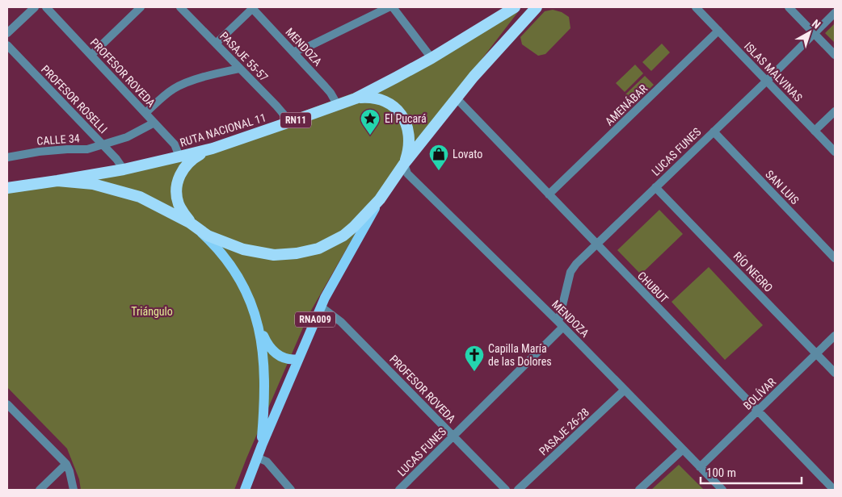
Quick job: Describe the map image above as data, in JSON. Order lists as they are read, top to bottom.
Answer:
{
  "streets": {
    "highway": ["RN11", "RUTA NACIONAL 11", "RNA009"],
    "street": [
      "MENDOZA",
      "PASAJE 55-57",
      "ISLAS MALVINAS",
      "PROFESOR ROVEDA",
      "PROFESOR ROSELLI",
      "AMENÁBAR",
      "CALLE 34",
      "LUCAS FUNES",
      "SAN LUIS",
      "RÍO NEGRO",
      "CHUBUT",
      "BOLÍVAR",
      "PASAJE 26-28"
    ]
  },
  "crossings": [
    ["MENDOZA", "RUTA NACIONAL 11"],
    ["MENDOZA", "LUCAS FUNES"],
    ["MENDOZA", "RNA009"],
    ["MENDOZA", "BOLÍVAR"],
    ["MENDOZA", "PASAJE 26-28"],
    ["PASAJE 55-57", "RUTA NACIONAL 11"],
    ["ISLAS MALVINAS", "AMENÁBAR"],
    ["ISLAS MALVINAS", "LUCAS FUNES"],
    ["PROFESOR ROVEDA", "RUTA NACIONAL 11"],
    ["PROFESOR ROVEDA", "CALLE 34"],
    ["PROFESOR ROVEDA", "LUCAS FUNES"],
    ["PROFESOR ROVEDA", "RNA009"],
    ["PROFESOR ROSELLI", "RUTA NACIONAL 11"],
    ["PROFESOR ROSELLI", "CALLE 34"],
    ["AMENÁBAR", "CHUBUT"],
    ["RN11", "RUTA NACIONAL 11"],
    ["RN11", "RNA009"],
    ["RUTA NACIONAL 11", "RNA009"],
    ["LUCAS FUNES", "SAN LUIS"],
    ["LUCAS FUNES", "RÍO NEGRO"],
    ["LUCAS FUNES", "CHUBUT"],
    ["RÍO NEGRO", "BOLÍVAR"],
    ["CHUBUT", "RNA009"],
    ["CHUBUT", "BOLÍVAR"]
  ],
  "parks": ["Triángulo"],
  "places": {
    "place": ["El Pucará"],
    "shop": ["Lovato"],
    "church": ["Capilla María de las Dolores"]
  },
  "scale_bar": "100 m",
  "north": "top right"
}
